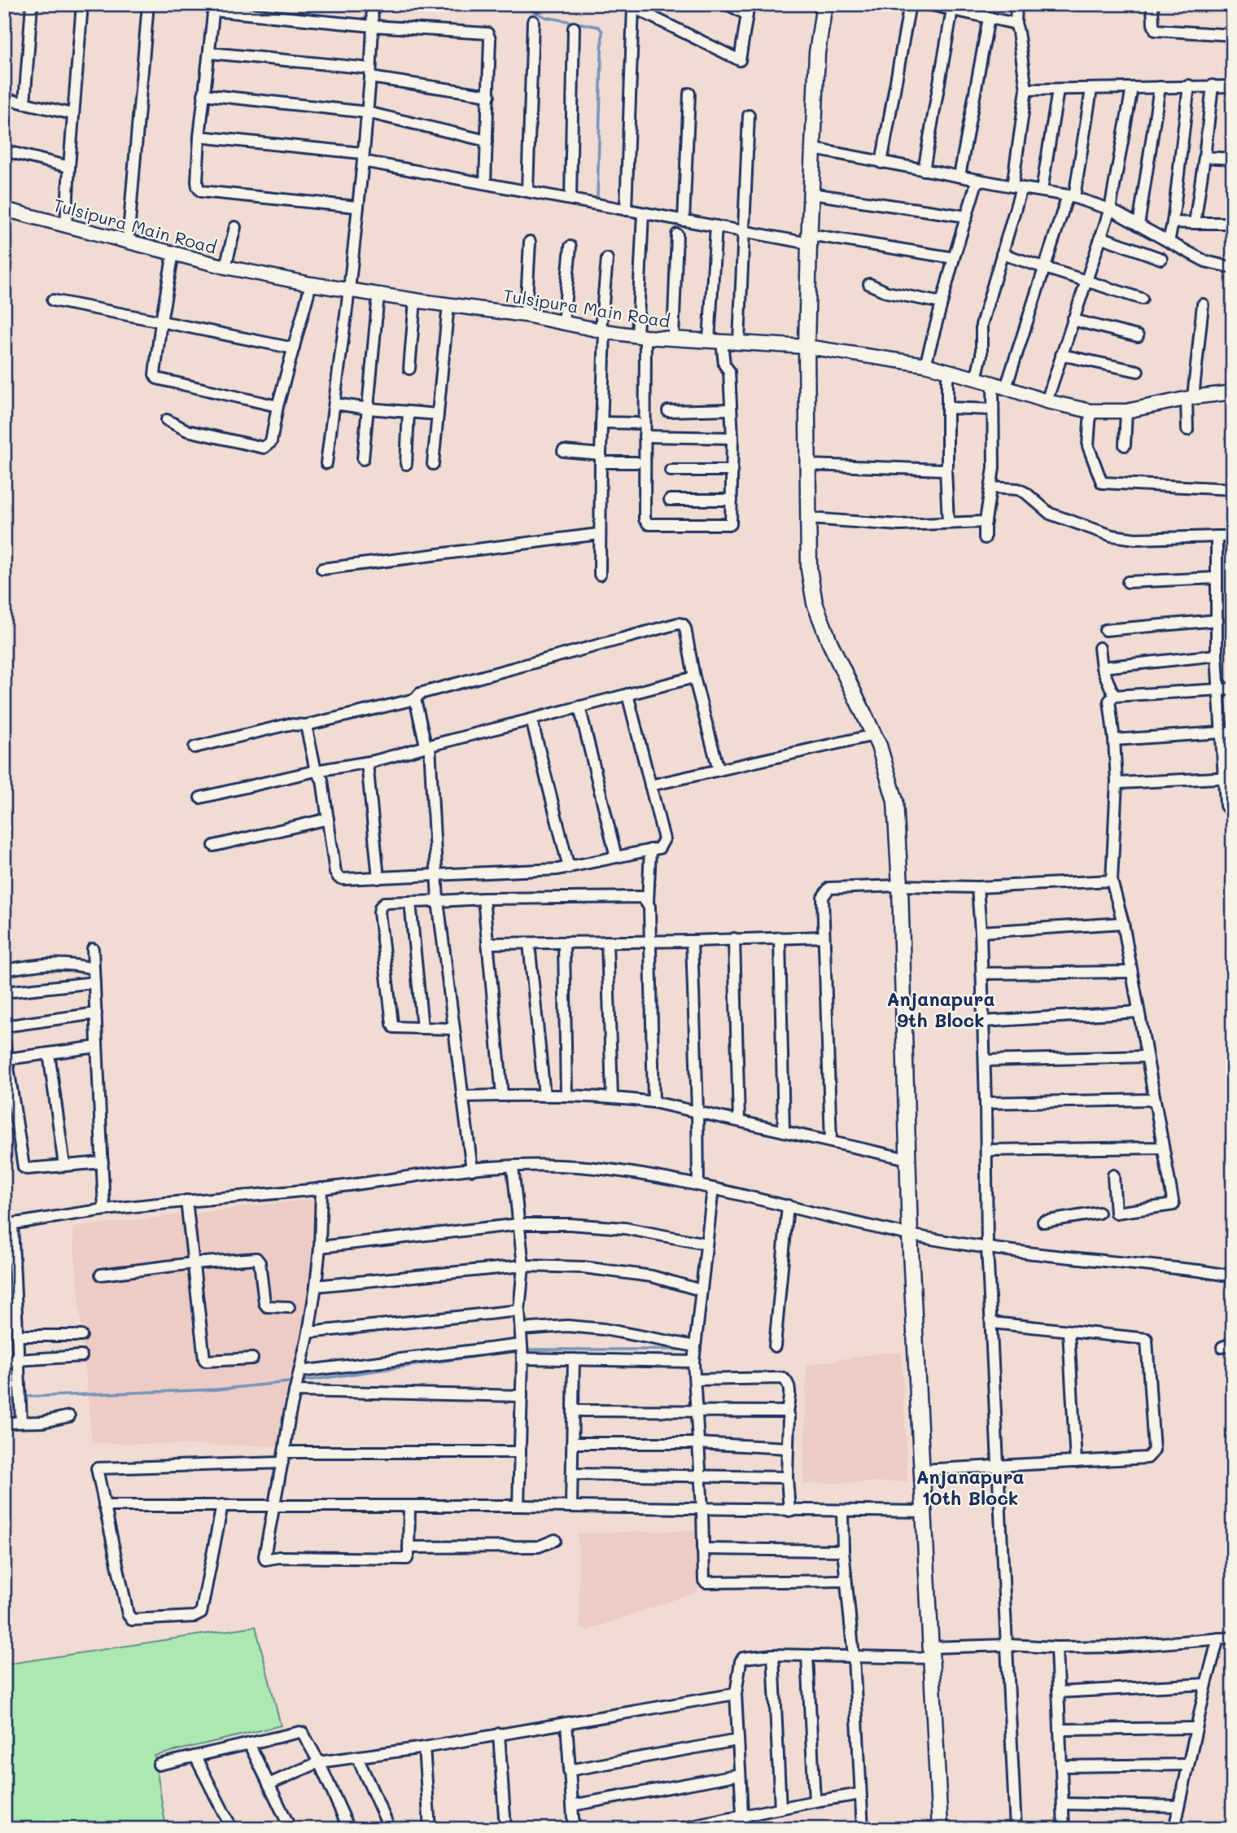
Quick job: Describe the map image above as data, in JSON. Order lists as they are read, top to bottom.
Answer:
{
  "streets": {
    "street": ["Tulsipura Main Road"]
  },
  "districts": ["Anjanapura 9th Block", "Anjanapura 10th Block"]
}
